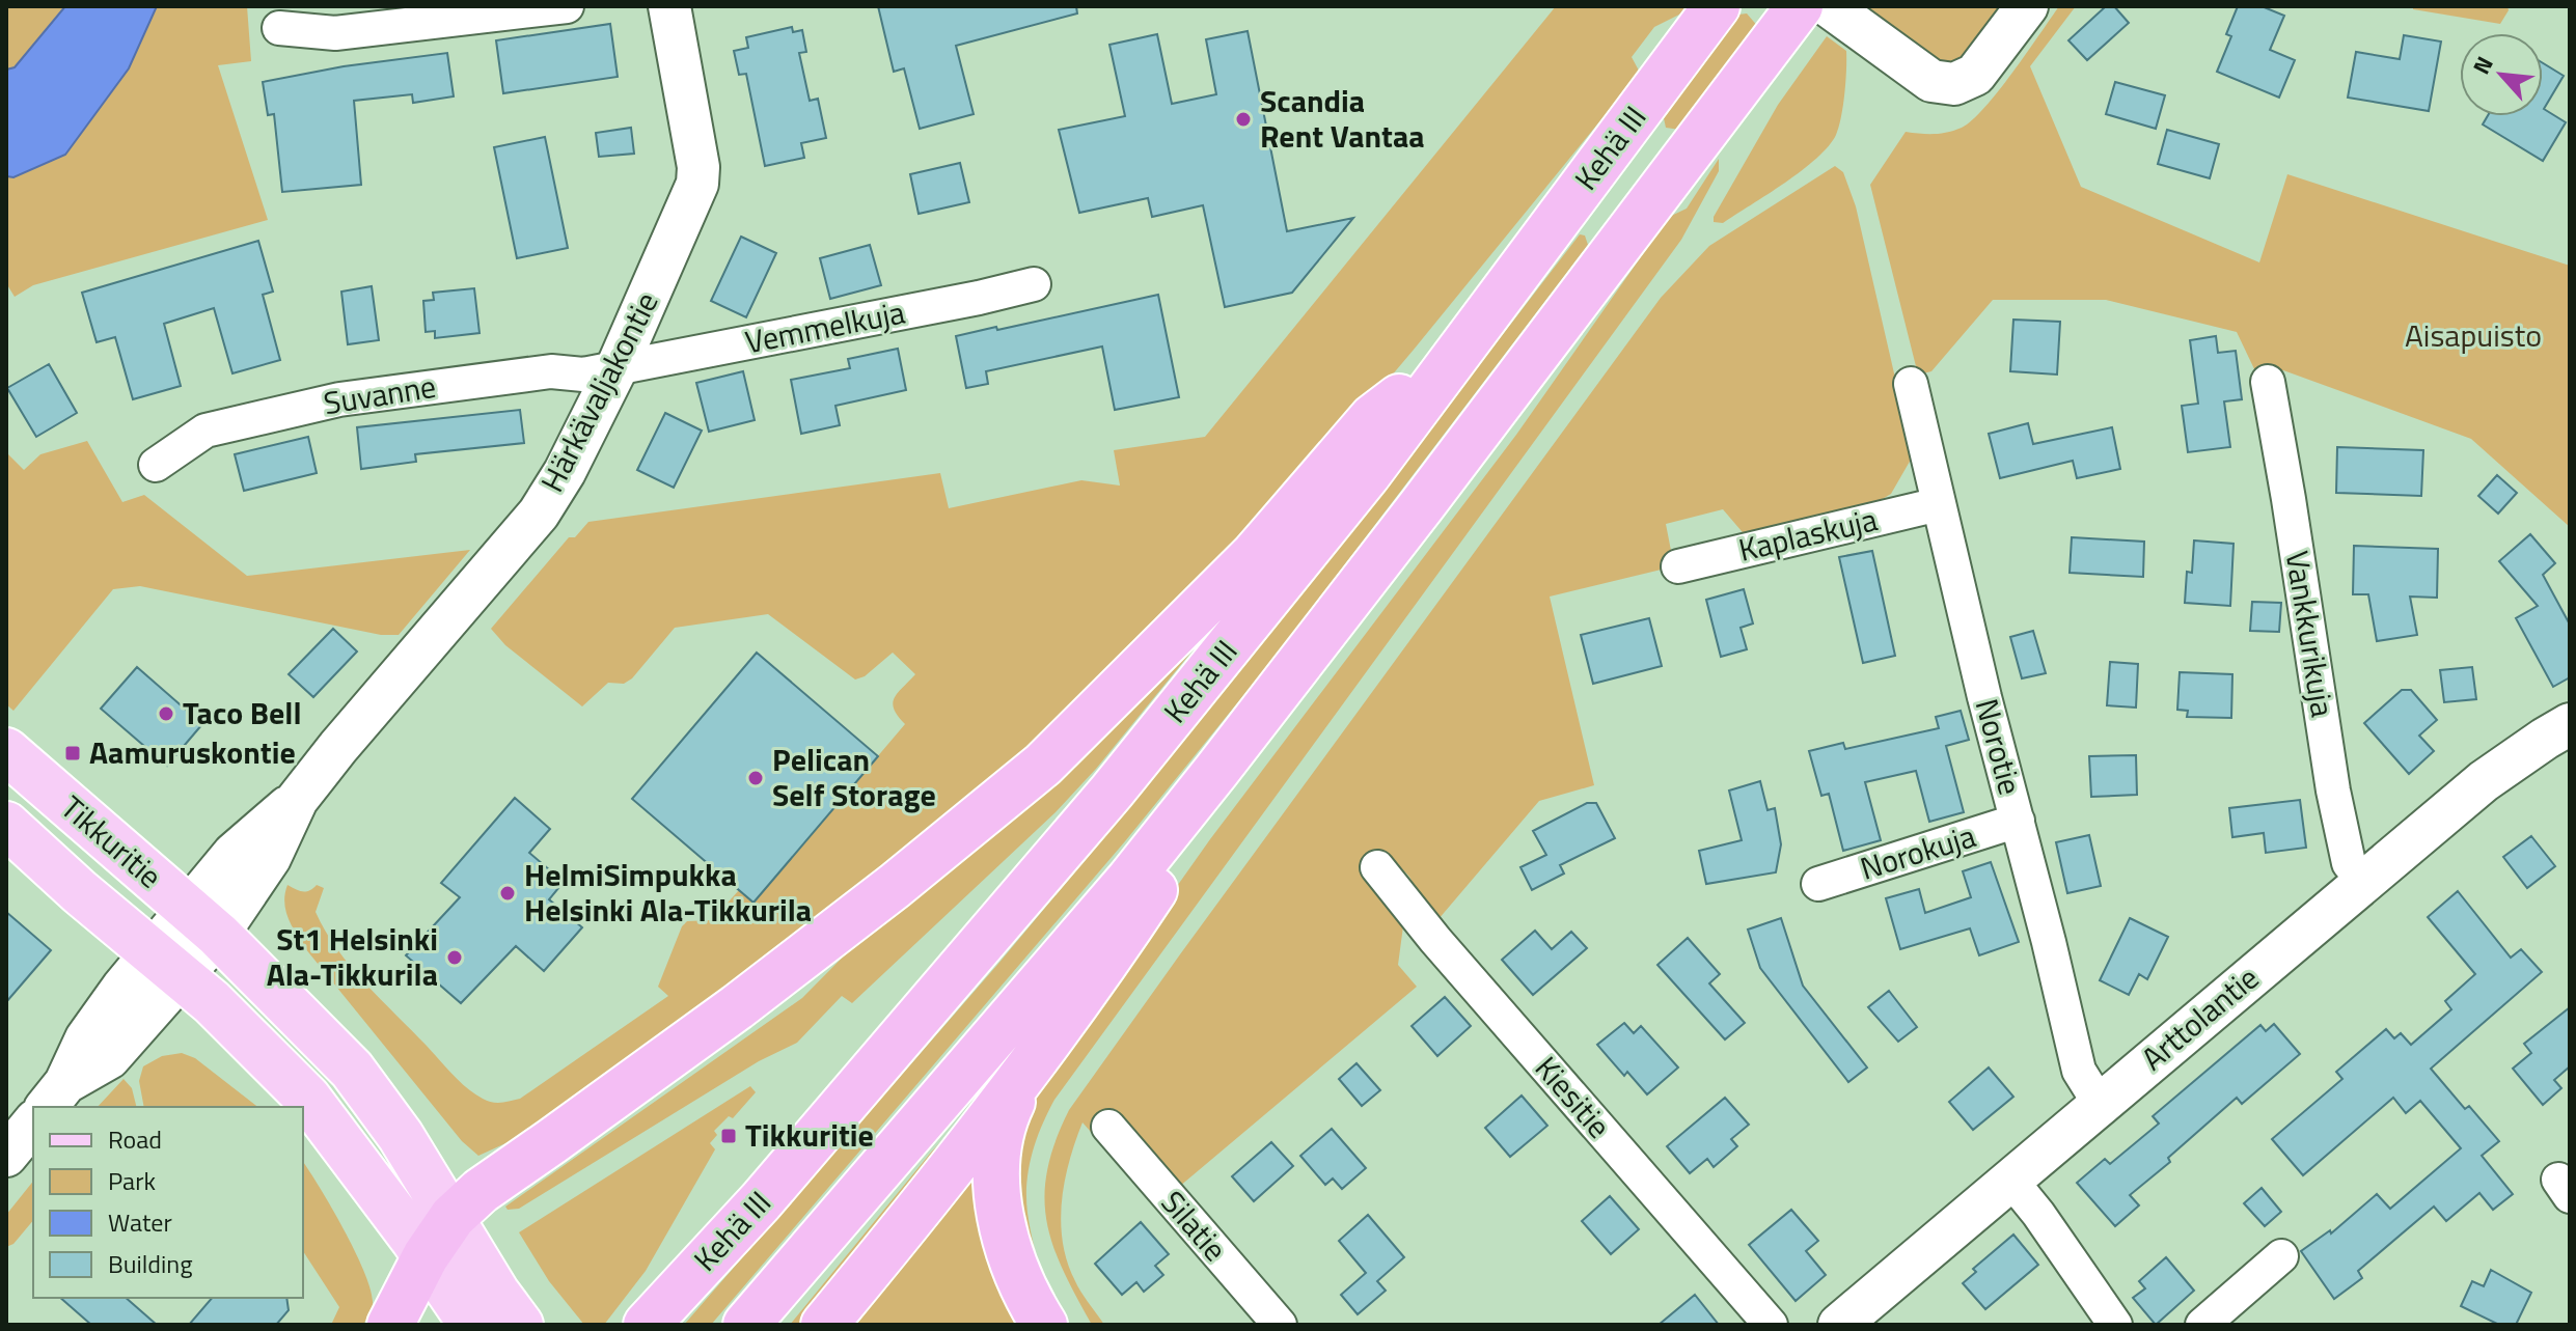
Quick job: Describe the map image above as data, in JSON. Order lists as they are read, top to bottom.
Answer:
{
  "streets": {
    "highway": ["Kehä III"],
    "main road": ["Tikkuritie"],
    "street": [
      "Vemmelkuja",
      "Härkävaljakontie",
      "Suvanne",
      "Kaplaskuja",
      "Vankkurikuja",
      "Norotie",
      "Norokuja",
      "Arttolantie",
      "Kiesitie",
      "Silatie"
    ]
  },
  "crossings": [
    ["Vemmelkuja", "Härkävaljakontie"],
    ["Vemmelkuja", "Suvanne"],
    ["Härkävaljakontie", "Suvanne"],
    ["Härkävaljakontie", "Tikkuritie"],
    ["Kaplaskuja", "Norotie"],
    ["Vankkurikuja", "Arttolantie"],
    ["Norotie", "Norokuja"],
    ["Norotie", "Arttolantie"]
  ],
  "parks": ["Aisapuisto"],
  "places": {
    "other": [
      "Scandia Rent Vantaa",
      "Taco Bell",
      "Pelican Self Storage",
      "HelmiSimpukka Helsinki Ala-Tikkurila",
      "St1 Helsinki Ala-Tikkurila"
    ],
    "transit": ["Aamuruskontie", "Tikkuritie"]
  },
  "legend": [
    "Road",
    "Park",
    "Water",
    "Building"
  ],
  "north": "top left"
}
